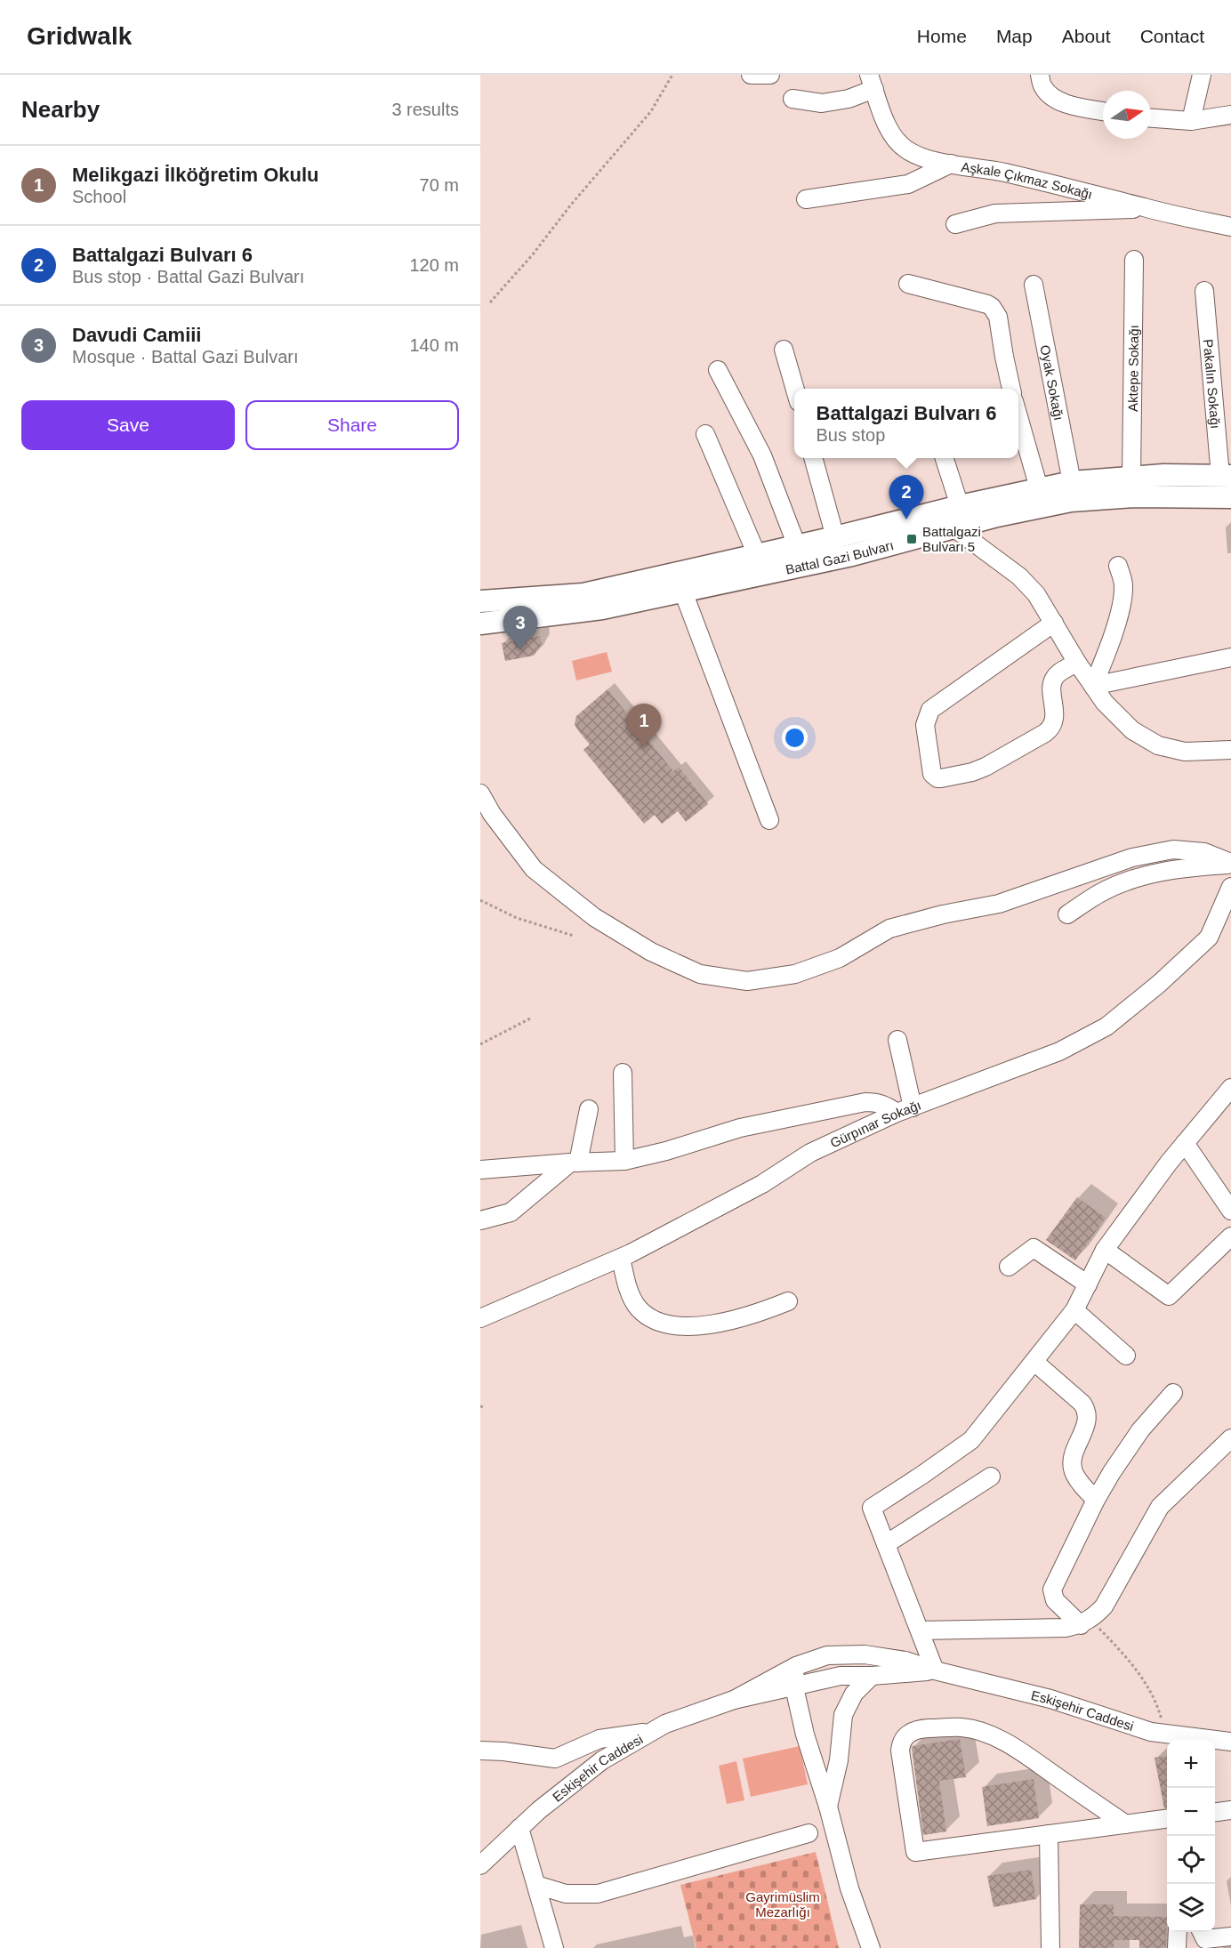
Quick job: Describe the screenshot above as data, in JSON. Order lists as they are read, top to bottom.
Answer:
{
  "streets": {
    "main road": ["Battal Gazi Bulvarı"],
    "street": [
      "Aşkale Çıkmaz Sokağı",
      "Aktepe Sokağı",
      "Oyak Sokağı",
      "Pakalın Sokağı",
      "Gürpınar Sokağı",
      "Eskişehir Caddesi"
    ]
  },
  "crossings": [
    ["Aktepe Sokağı", "Battal Gazi Bulvarı"],
    ["Oyak Sokağı", "Battal Gazi Bulvarı"],
    ["Pakalın Sokağı", "Battal Gazi Bulvarı"]
  ],
  "parks": ["Gayrimüslim Mezarlığı"],
  "places": {
    "transit": ["Battalgazi Bulvarı 5"]
  },
  "north": "right",
  "page": {
    "header": "Gridwalk",
    "nav": [
      "Home",
      "Map",
      "About",
      "Contact"
    ],
    "heading": ["Nearby", "3 results"],
    "list": [
      {
        "mark": "1",
        "name": "Melikgazi İlköğretim Okulu",
        "note": "School",
        "value": "70 m"
      },
      {
        "mark": "2",
        "name": "Battalgazi Bulvarı 6",
        "note": "Bus stop · Battal Gazi Bulvarı",
        "value": "120 m"
      },
      {
        "mark": "3",
        "name": "Davudi Camiii",
        "note": "Mosque · Battal Gazi Bulvarı",
        "value": "140 m"
      }
    ],
    "buttons": ["Save", "Share"],
    "popup": ["Battalgazi Bulvarı 6", "Bus stop"],
    "pins": ["2", "3", "1"],
    "map_buttons": ["+", "−"]
  }
}
